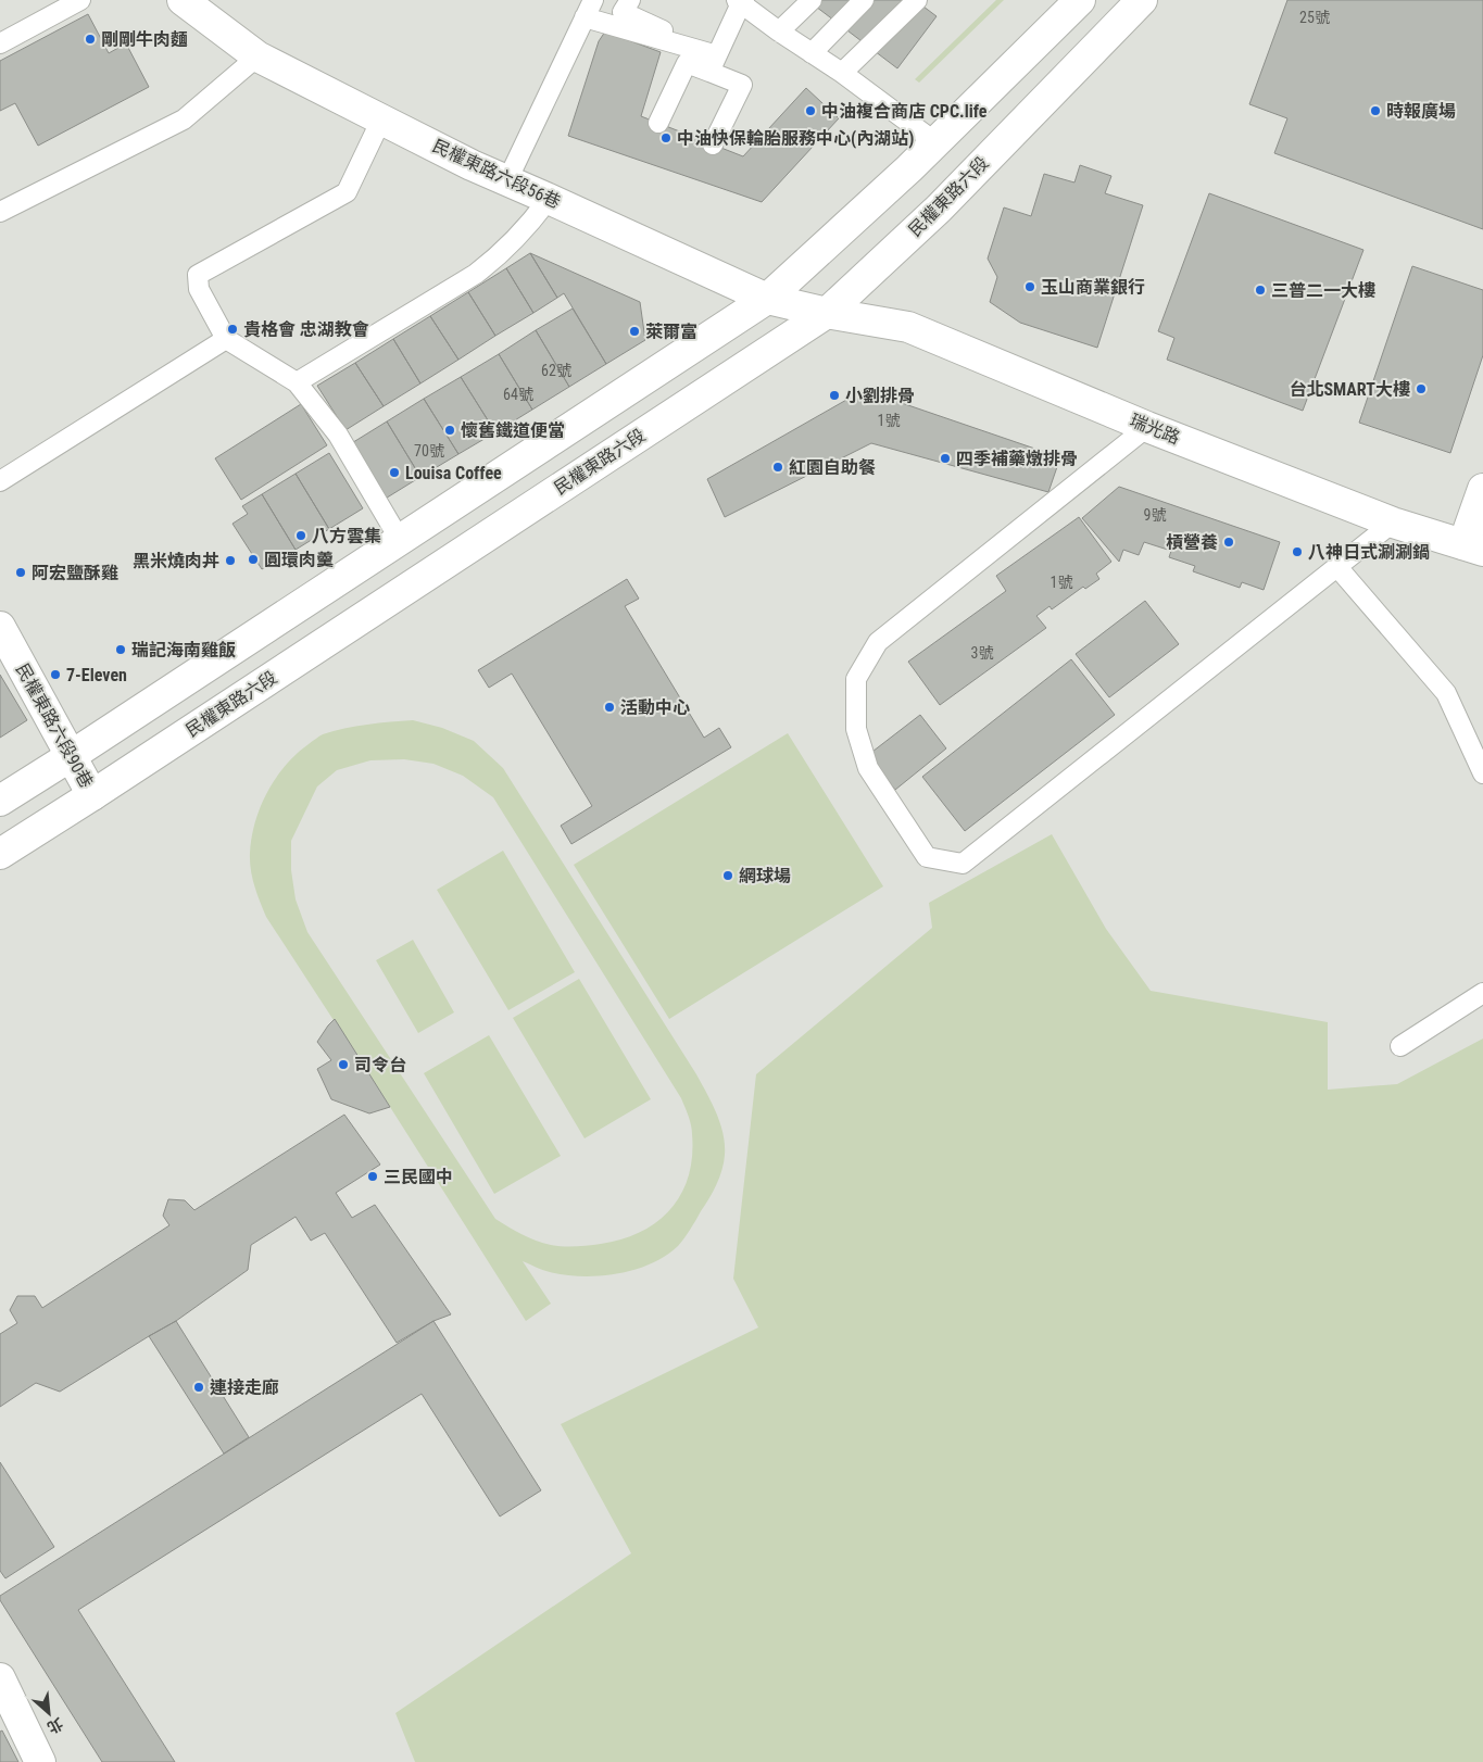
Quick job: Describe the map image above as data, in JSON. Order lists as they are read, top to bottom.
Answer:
{
  "streets": {
    "main road": [
      "民權東路六段56巷",
      "民權東路六段",
      "瑞光路",
      "民權東路六段90巷"
    ]
  },
  "crossings": [
    ["民權東路六段56巷", "民權東路六段"],
    ["民權東路六段56巷", "瑞光路"],
    ["民權東路六段", "瑞光路"],
    ["民權東路六段", "民權東路六段90巷"]
  ],
  "places": [
    "剛剛牛肉麵",
    "中油複合商店 CPC.life",
    "時報廣場",
    "中油快保輪胎服務中心(內湖站)",
    "玉山商業銀行",
    "三普二一大樓",
    "貴格會 忠湖教會",
    "萊爾富",
    "台北SMART大樓",
    "小劉排骨",
    "懷舊鐵道便當",
    "四季補藥燉排骨",
    "紅園自助餐",
    "Louisa Coffee",
    "八方雲集",
    "槓營養",
    "八神日式涮涮鍋",
    "圓環肉羹",
    "黑米燒肉丼",
    "阿宏鹽酥雞",
    "瑞記海南雞飯",
    "7-Eleven",
    "活動中心",
    "網球場",
    "司令台",
    "三民國中",
    "連接走廊"
  ],
  "house_numbers": [
    "25號",
    "62號",
    "64號",
    "1號",
    "70號",
    "9號",
    "1號",
    "3號"
  ],
  "north": "bottom right"
}
